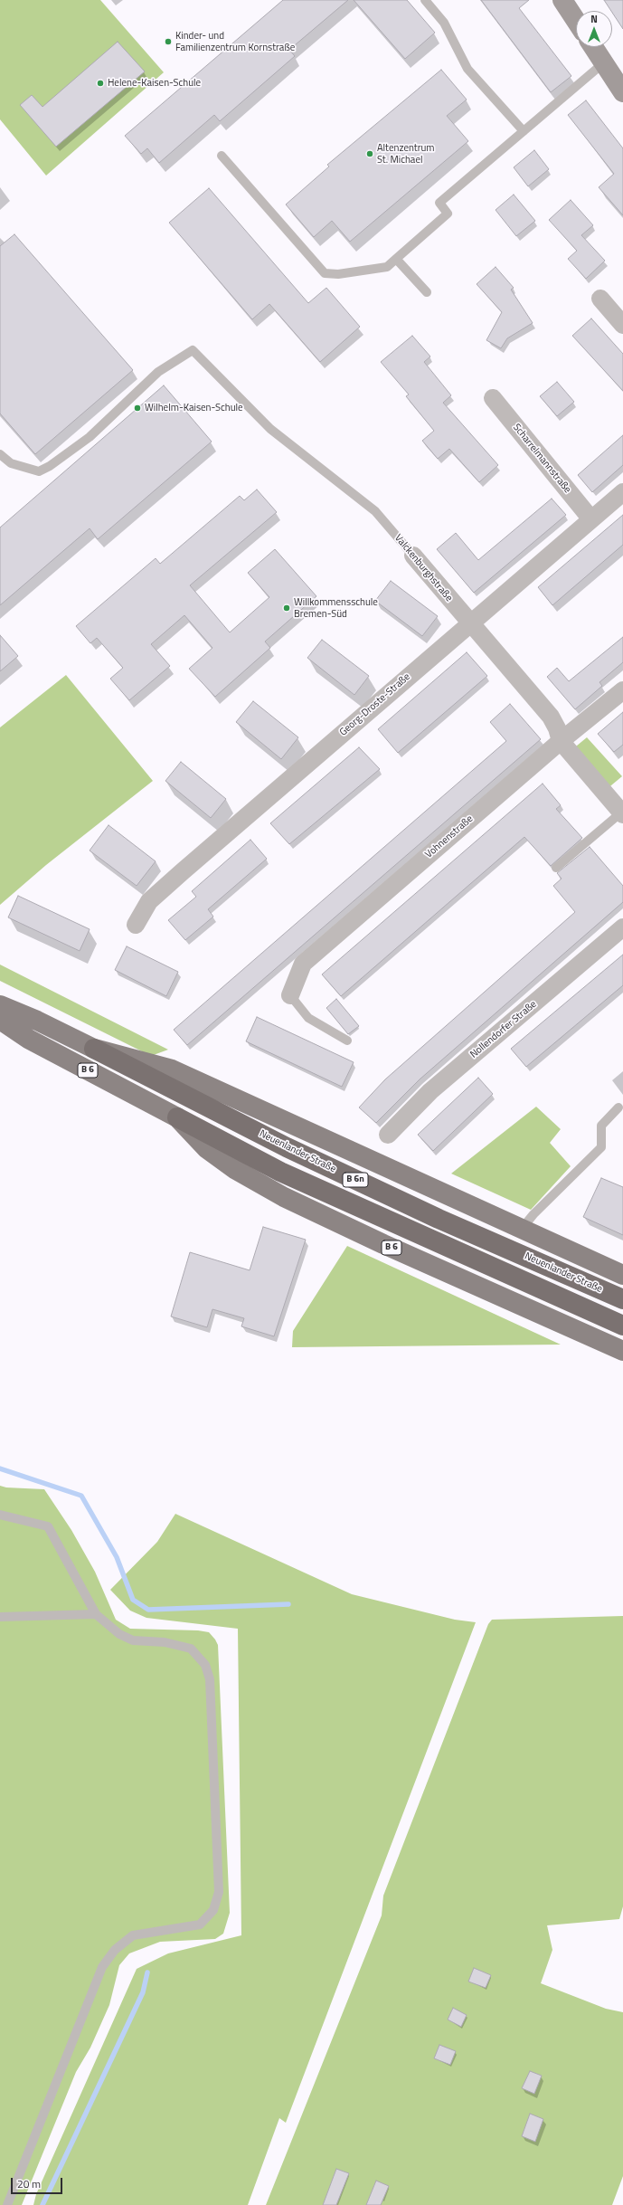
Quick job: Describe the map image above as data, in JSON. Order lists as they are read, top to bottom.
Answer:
{
  "streets": {
    "highway": ["Neuenlander Straße", "B 6n"],
    "main road": ["B 6"],
    "street": [
      "Scharrelmannstraße",
      "Valckenburghstraße",
      "Georg-Droste-Straße",
      "Vohnenstraße",
      "Nollendorfer Straße"
    ]
  },
  "crossings": [
    ["Scharrelmannstraße", "Georg-Droste-Straße"],
    ["Valckenburghstraße", "Georg-Droste-Straße"],
    ["Valckenburghstraße", "Vohnenstraße"],
    ["B 6", "B 6n"]
  ],
  "places": [
    "Kinder- und Familienzentrum Kornstraße",
    "Helene-Kaisen-Schule",
    "Altenzentrum St. Michael",
    "Wilhelm-Kaisen-Schule",
    "Willkommensschule Bremen-Süd"
  ],
  "scale_bar": "20 m",
  "north": "top"
}
